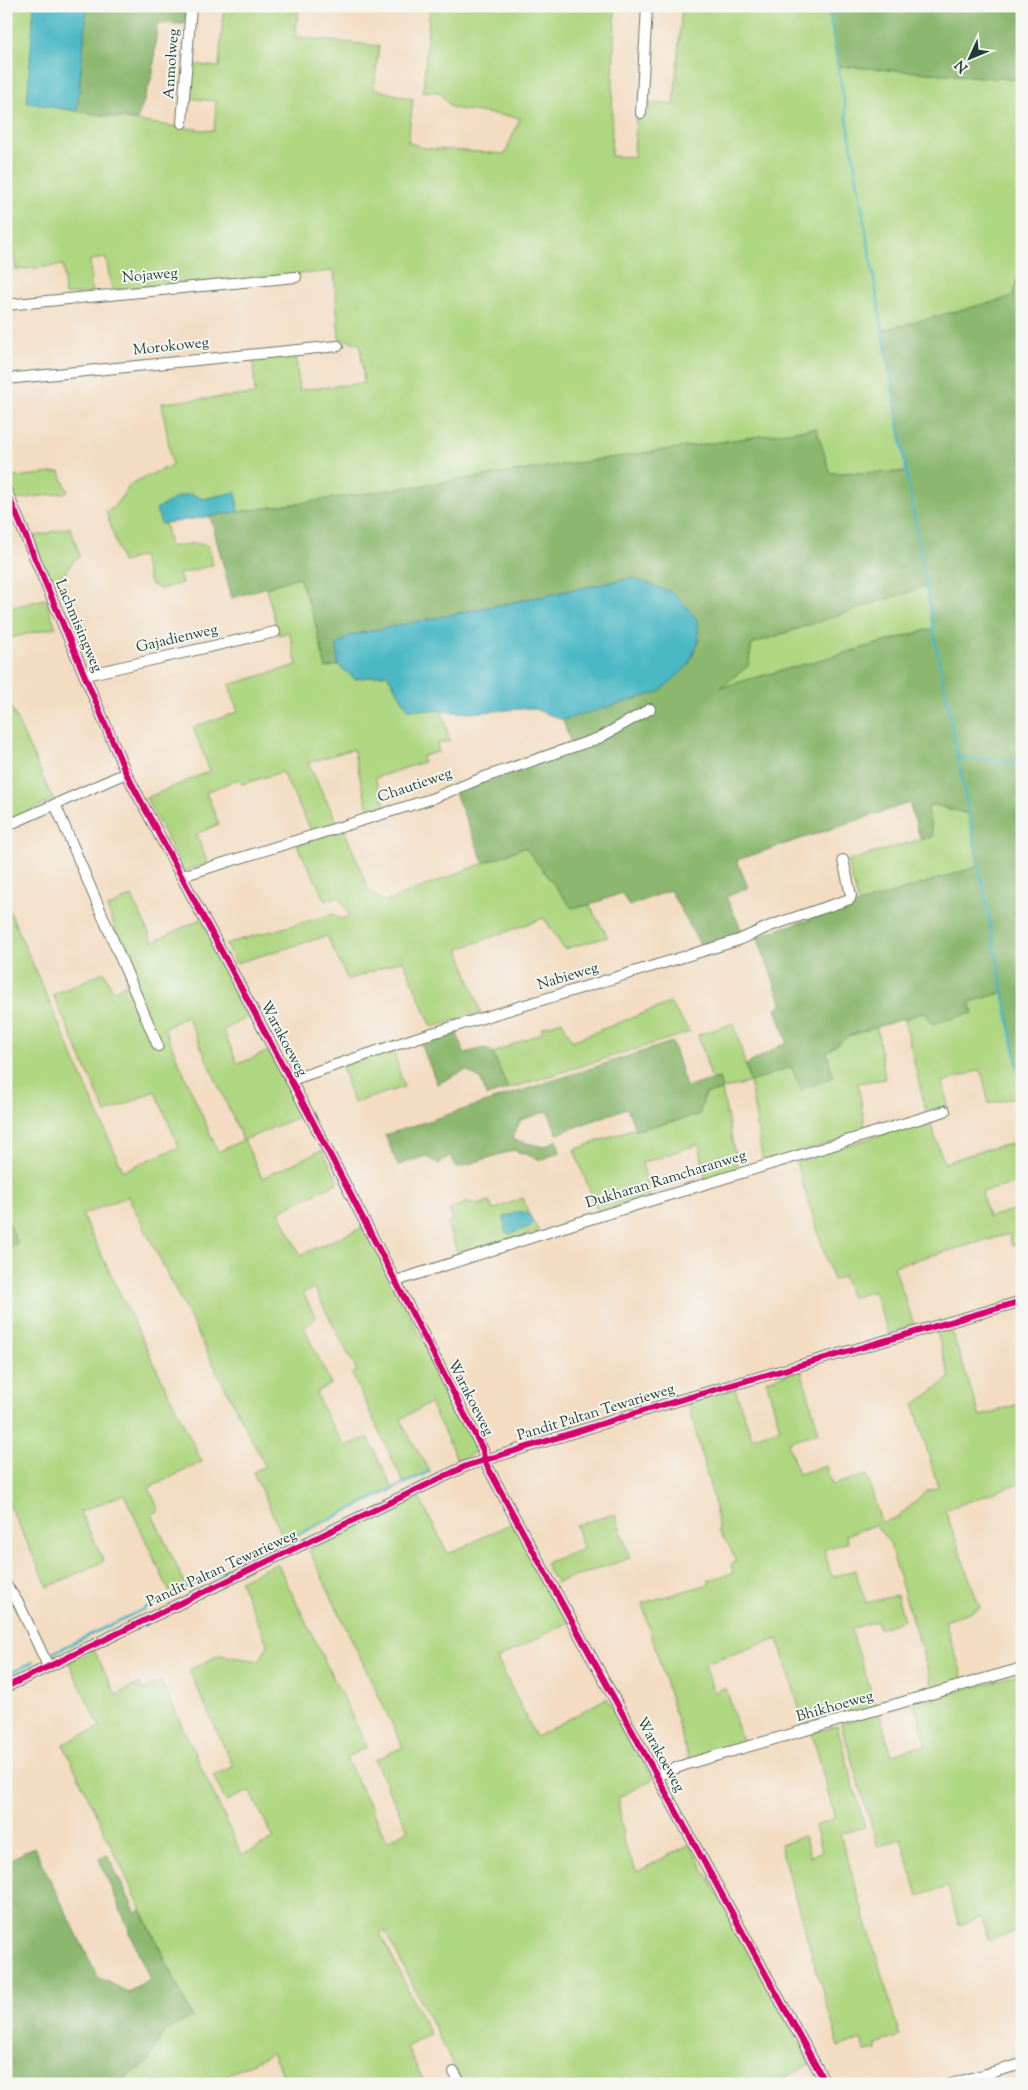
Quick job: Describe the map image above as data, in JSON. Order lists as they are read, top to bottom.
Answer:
{
  "streets": {
    "street": [
      "Anmolweg",
      "Nojaweg",
      "Morokoweg",
      "Lachmisingweg",
      "Gajadienweg",
      "Chautieweg",
      "Nabieweg",
      "Warakoeweg",
      "Dukharan Ramcharanweg",
      "Pandit Paltan Tewarieweg",
      "Bhikhoeweg"
    ]
  },
  "crossings": [
    ["Lachmisingweg", "Gajadienweg"],
    ["Lachmisingweg", "Warakoeweg"],
    ["Chautieweg", "Warakoeweg"],
    ["Nabieweg", "Warakoeweg"],
    ["Warakoeweg", "Dukharan Ramcharanweg"],
    ["Warakoeweg", "Pandit Paltan Tewarieweg"],
    ["Warakoeweg", "Bhikhoeweg"]
  ],
  "north": "bottom left"
}
